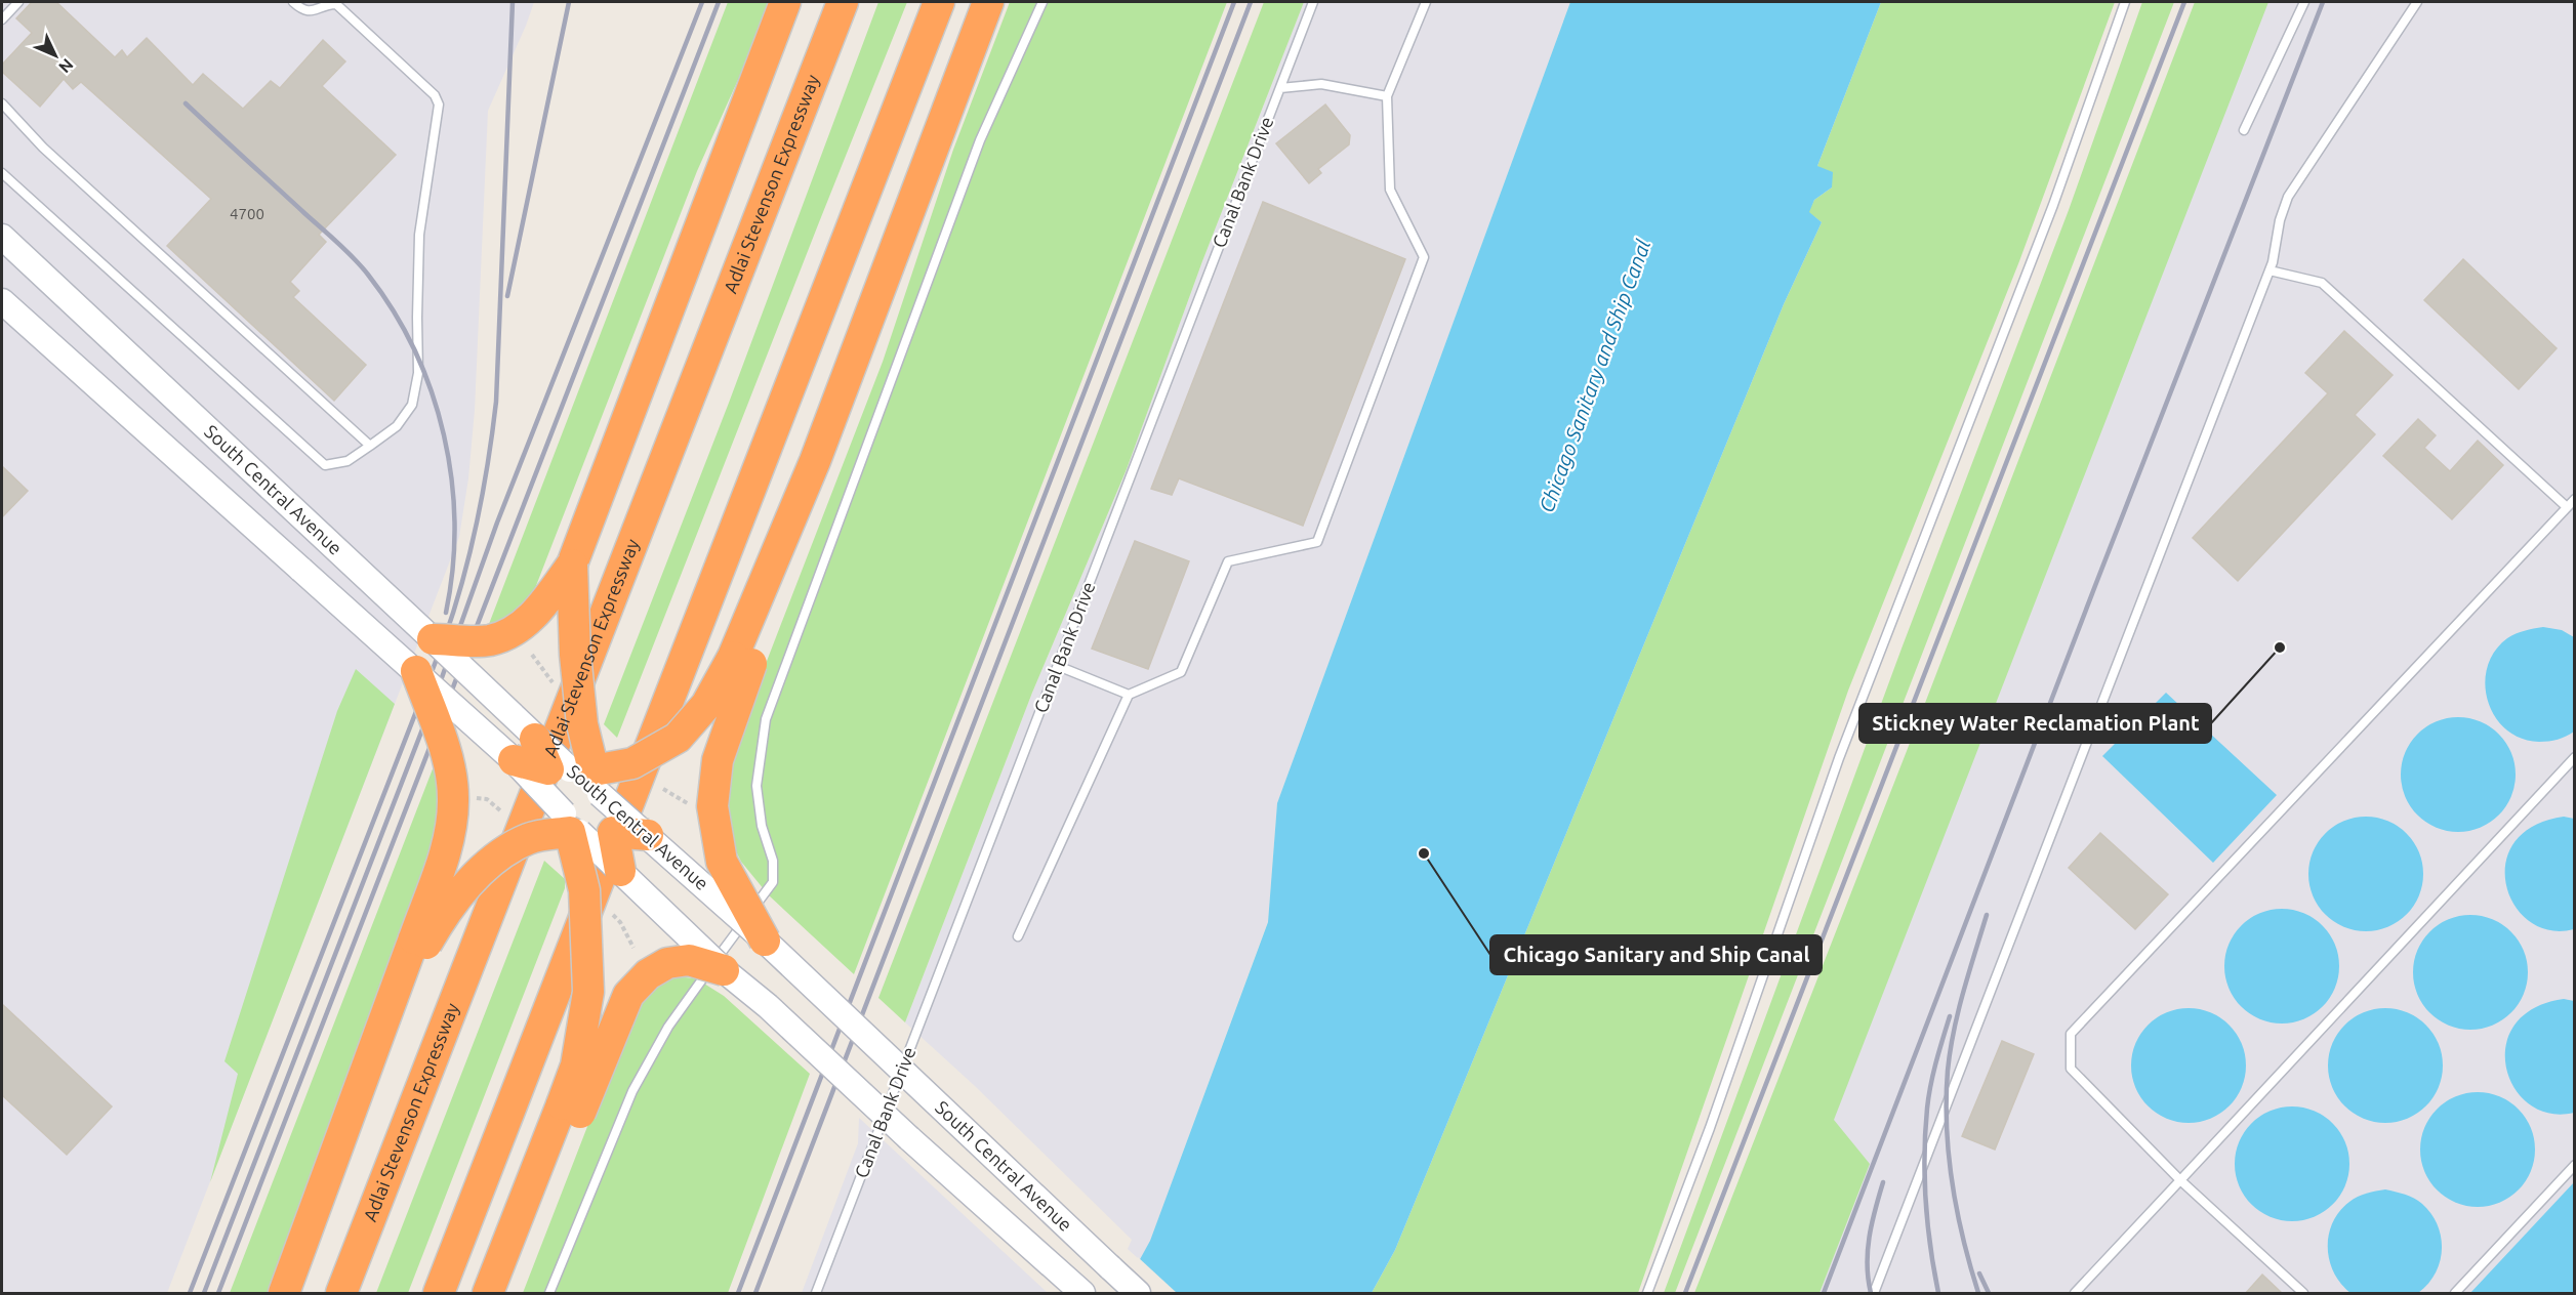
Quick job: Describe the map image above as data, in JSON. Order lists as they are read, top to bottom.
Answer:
{
  "streets": {
    "highway": ["Adlai Stevenson Expressway"],
    "main road": ["South Central Avenue"],
    "lane": ["Canal Bank Drive"]
  },
  "water": ["Chicago Sanitary and Ship Canal"],
  "places": ["Stickney Water Reclamation Plant", "Chicago Sanitary and Ship Canal"],
  "house_numbers": ["4700"],
  "north": "bottom right"
}
